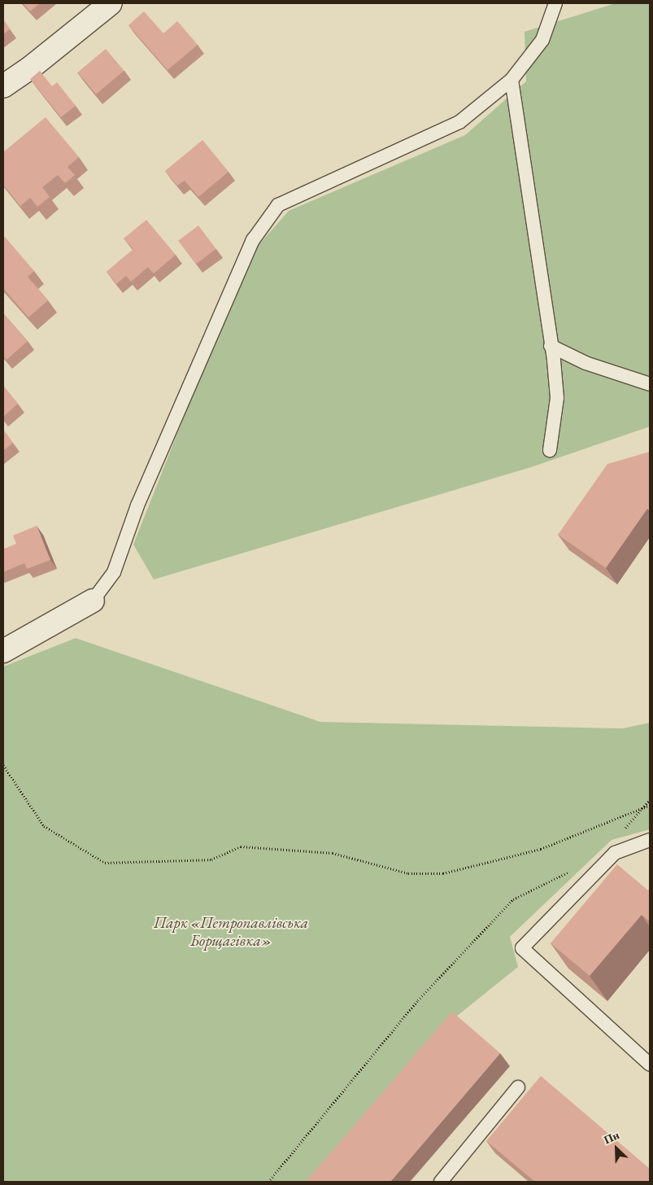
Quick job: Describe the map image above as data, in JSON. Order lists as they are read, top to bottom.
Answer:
{
  "parks": ["Парк «Петропавлівська Борщагівка»"],
  "north": "top left"
}
